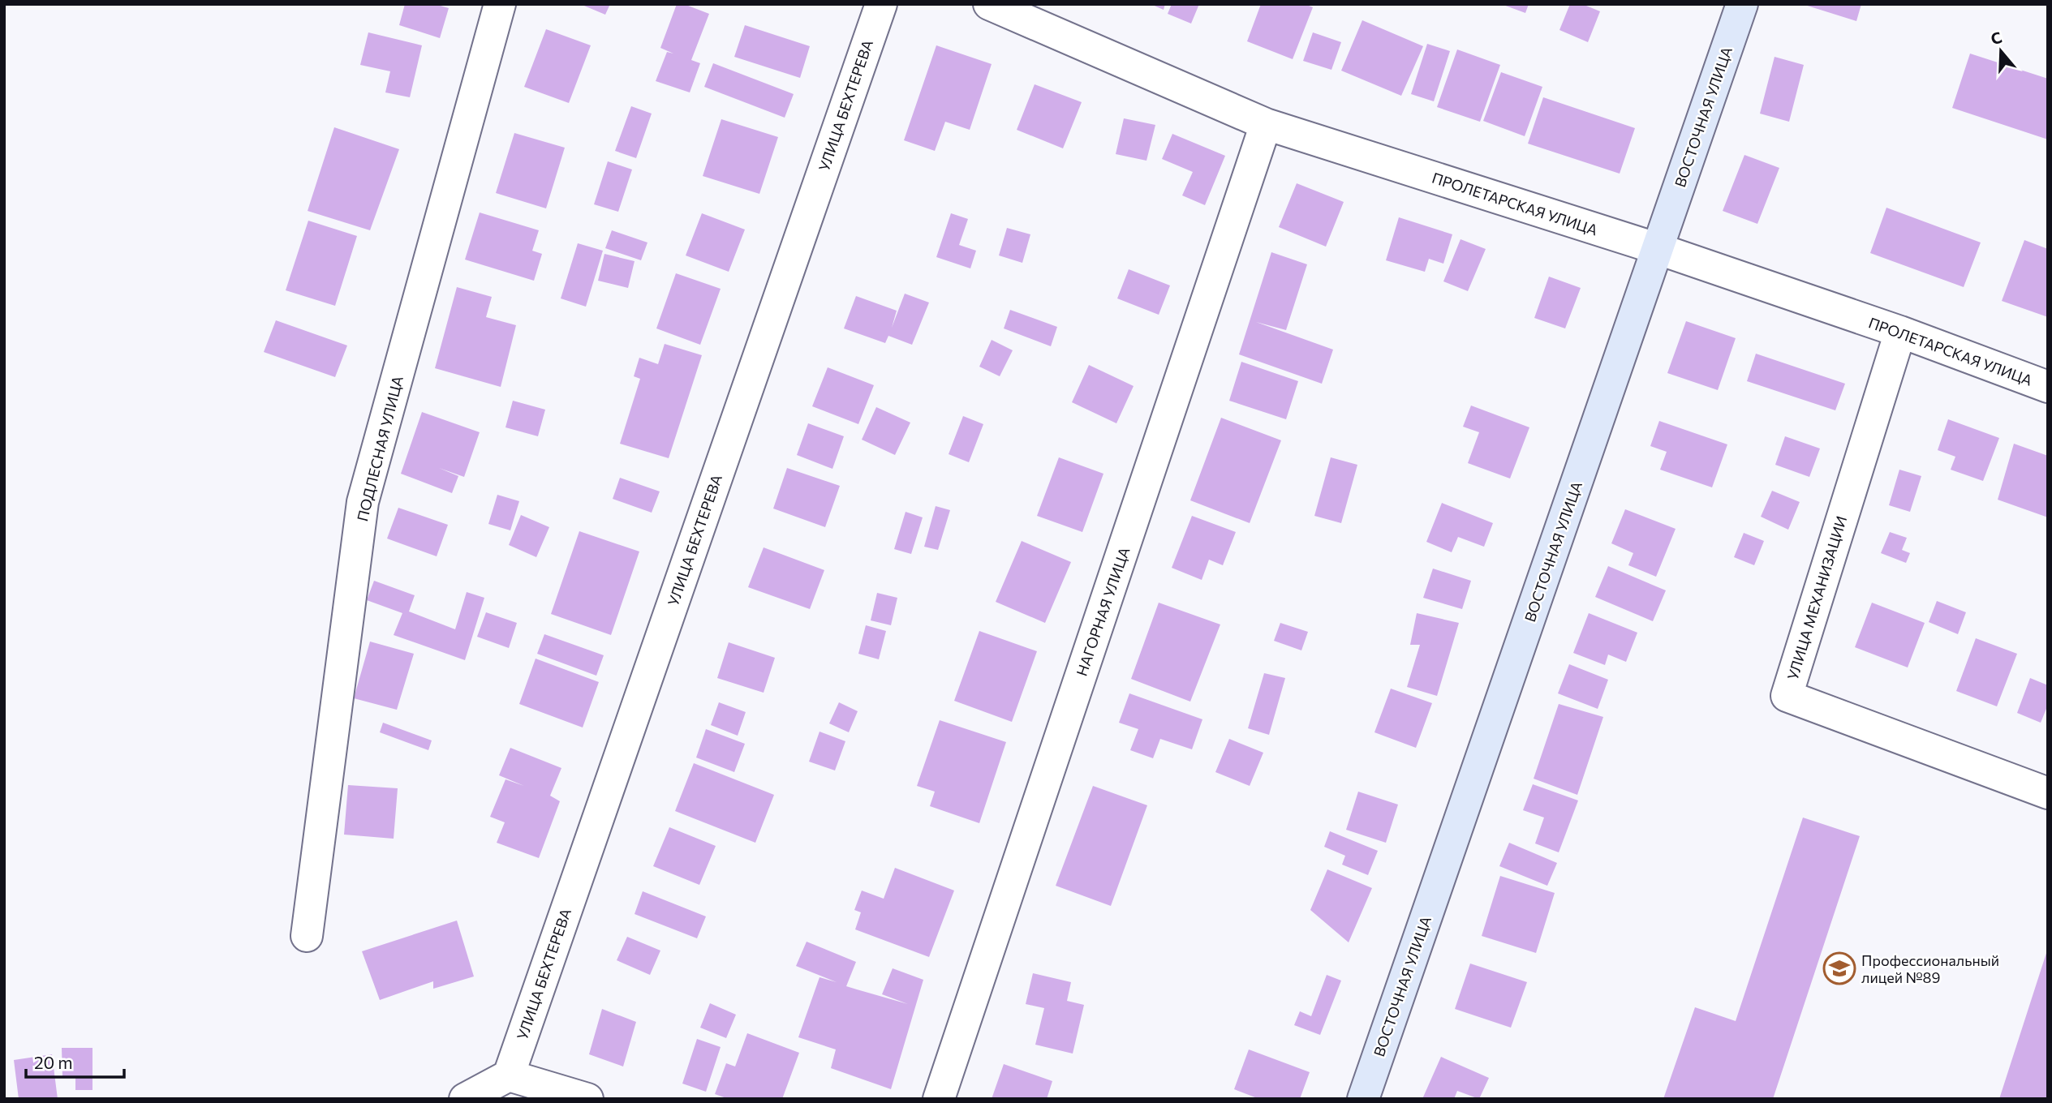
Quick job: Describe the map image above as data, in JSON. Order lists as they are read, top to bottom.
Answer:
{
  "streets": {
    "street": [
      "УЛИЦА БЕХТЕРЕВА",
      "ВОСТОЧНАЯ УЛИЦА",
      "ПРОЛЕТАРСКАЯ УЛИЦА",
      "ПОДЛЕСНАЯ УЛИЦА",
      "УЛИЦА МЕХАНИЗАЦИИ",
      "НАГОРНАЯ УЛИЦА"
    ]
  },
  "crossings": [
    ["ВОСТОЧНАЯ УЛИЦА", "ПРОЛЕТАРСКАЯ УЛИЦА"],
    ["ПРОЛЕТАРСКАЯ УЛИЦА", "УЛИЦА МЕХАНИЗАЦИИ"],
    ["ПРОЛЕТАРСКАЯ УЛИЦА", "НАГОРНАЯ УЛИЦА"]
  ],
  "places": {
    "school or university": ["Профессиональный лицей №89"]
  },
  "scale_bar": "20 m",
  "north": "top"
}
